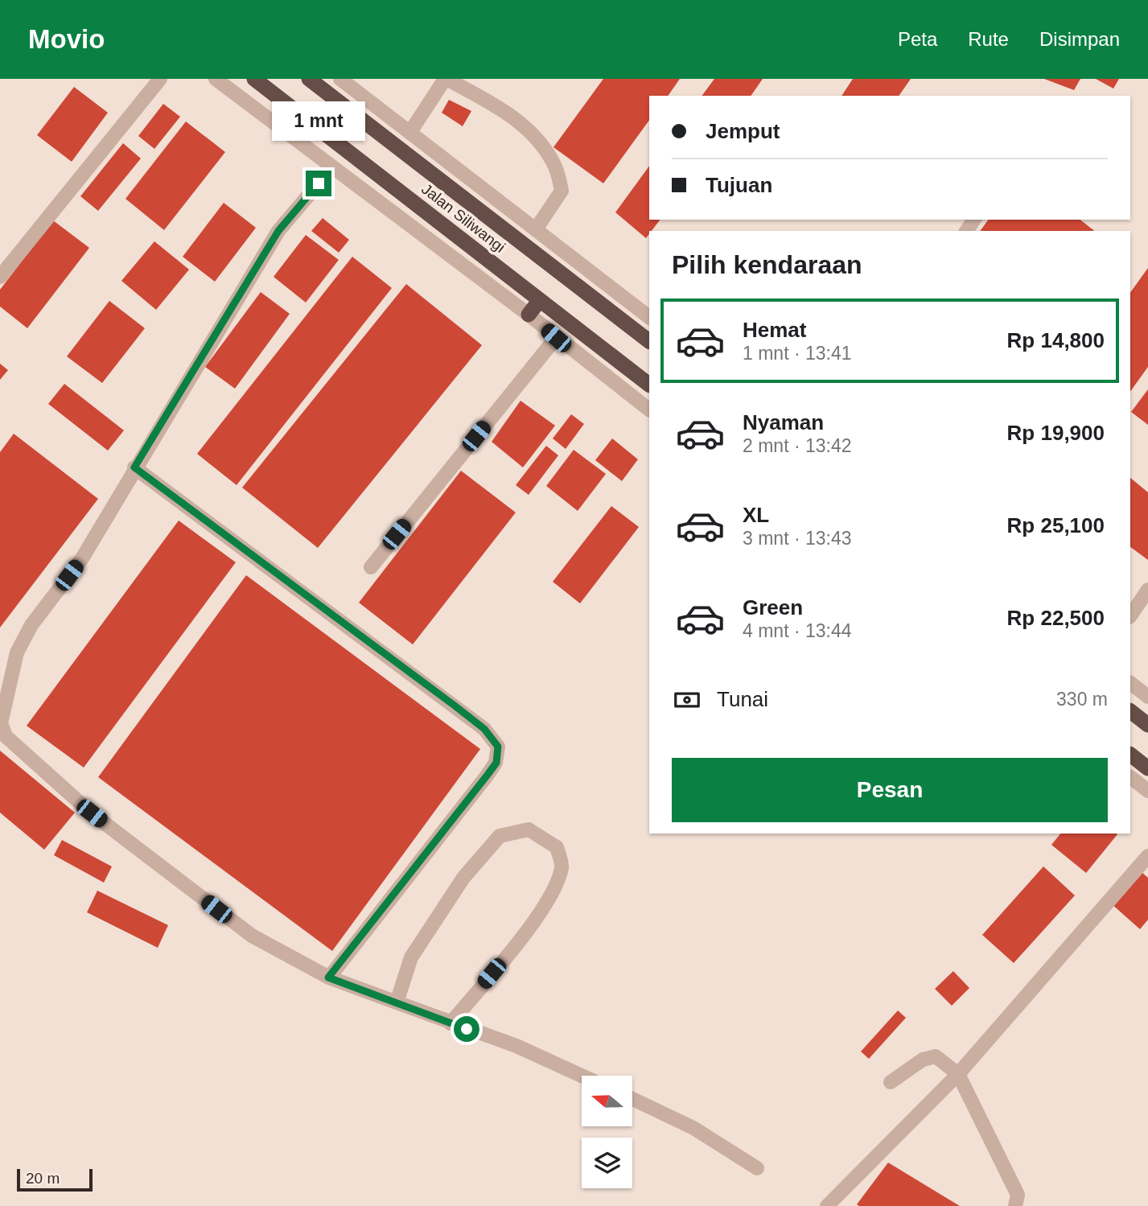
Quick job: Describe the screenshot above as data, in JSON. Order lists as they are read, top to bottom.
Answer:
{
  "streets": {
    "highway": ["Jalan Siliwangi"]
  },
  "scale_bar": "20 m",
  "north": "left",
  "page": {
    "header": "Movio",
    "nav": ["Peta", "Rute", "Disimpan"],
    "banner": ["Jemput", "Tujuan"],
    "bubble": "1 mnt",
    "heading": "Pilih kendaraan",
    "list": [
      {
        "name": "Hemat",
        "note": "1 mnt · 13:41",
        "value": "Rp 14,800"
      },
      {
        "name": "Nyaman",
        "note": "2 mnt · 13:42",
        "value": "Rp 19,900"
      },
      {
        "name": "XL",
        "note": "3 mnt · 13:43",
        "value": "Rp 25,100"
      },
      {
        "name": "Green",
        "note": "4 mnt · 13:44",
        "value": "Rp 22,500"
      }
    ],
    "pay": ["Tunai", "330 m"],
    "buttons": "Pesan",
    "scale": "20 m"
  }
}
